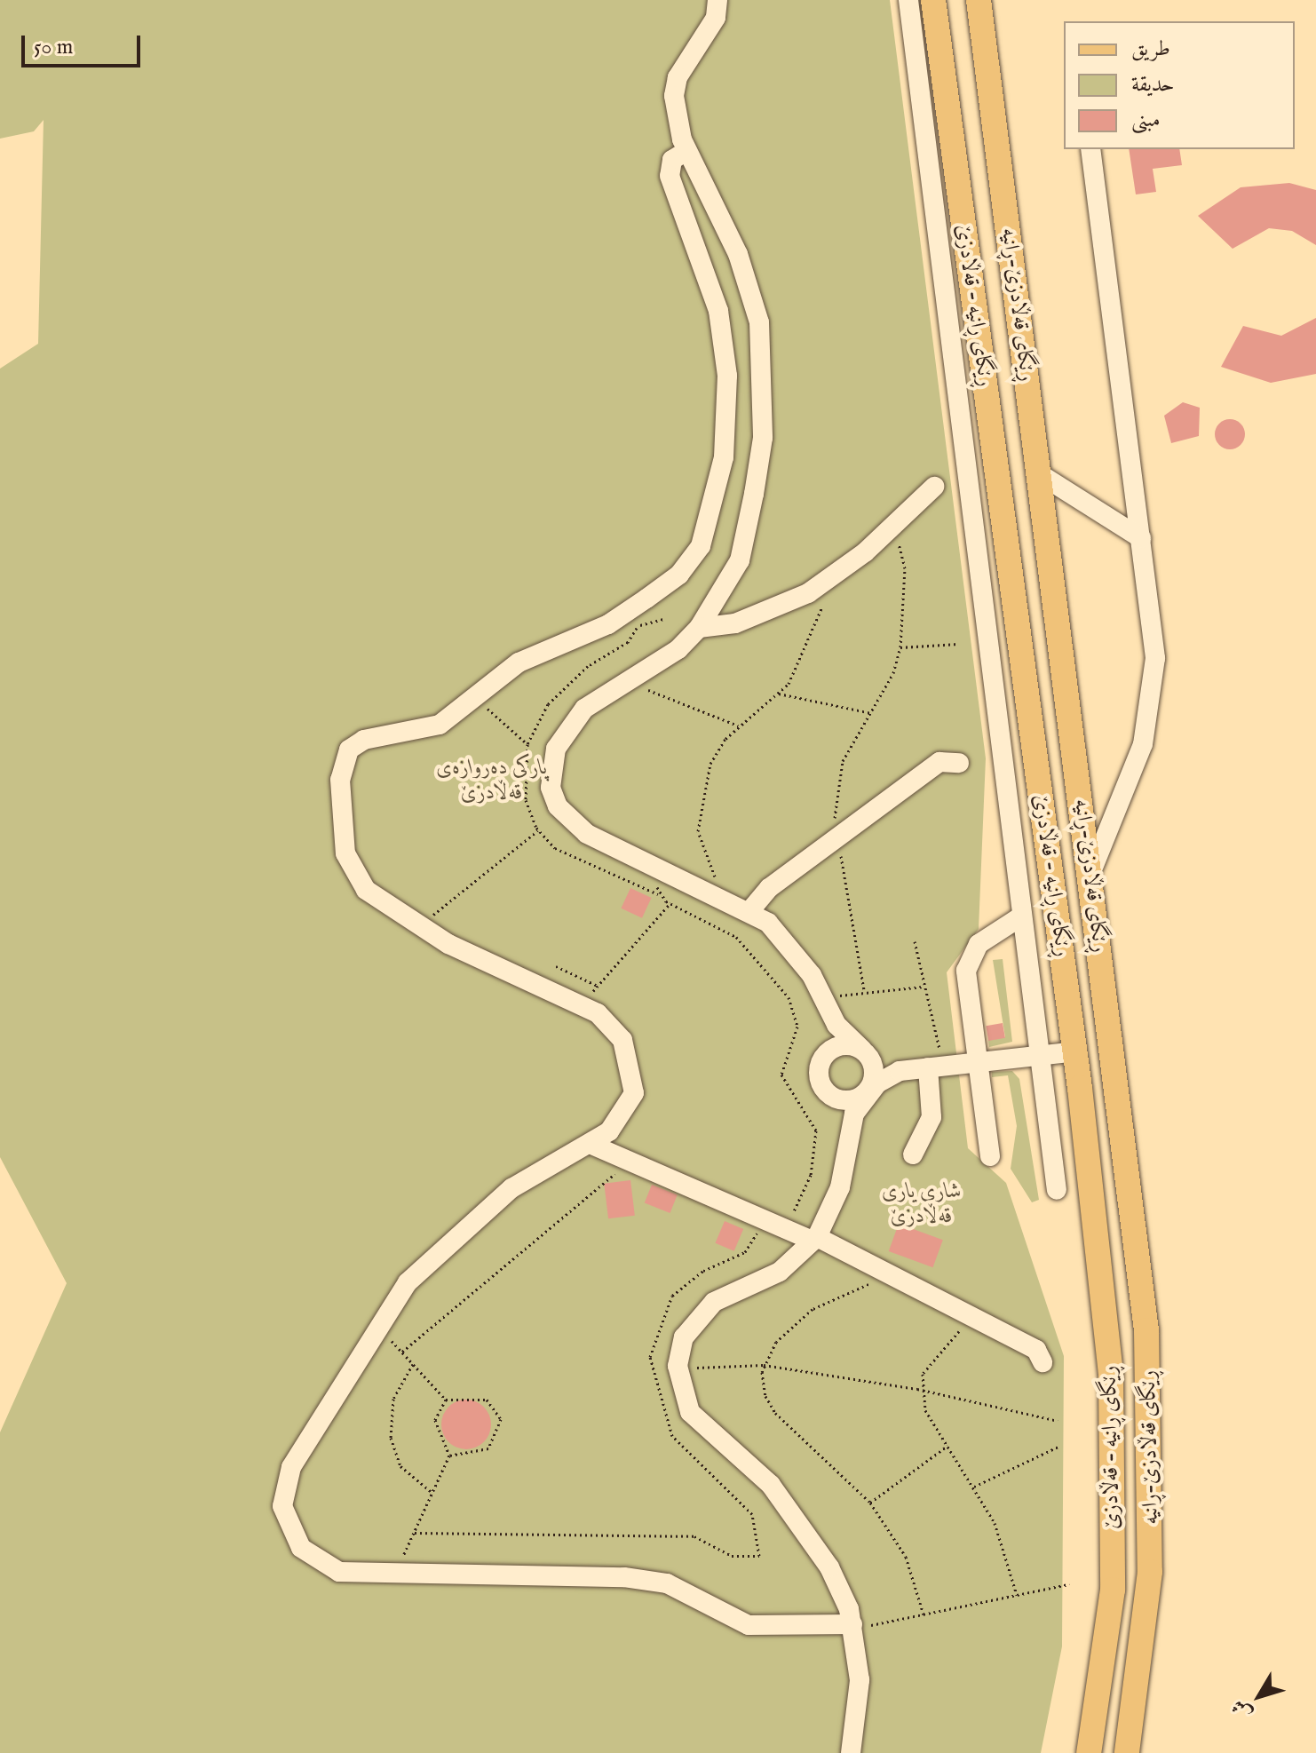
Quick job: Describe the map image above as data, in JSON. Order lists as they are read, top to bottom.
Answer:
{
  "streets": {
    "main road": ["ڕێگای قەڵادزێ-ڕانیە", "ڕێگای ڕانیە - قەڵادزێ"]
  },
  "parks": ["پارکی دەروازەی قەڵادزێ", "شاری یاری قەڵادزێ"],
  "legend": ["طريق", "حديقة", "مبنى"],
  "scale_bar": "50 m",
  "north": "bottom left"
}
